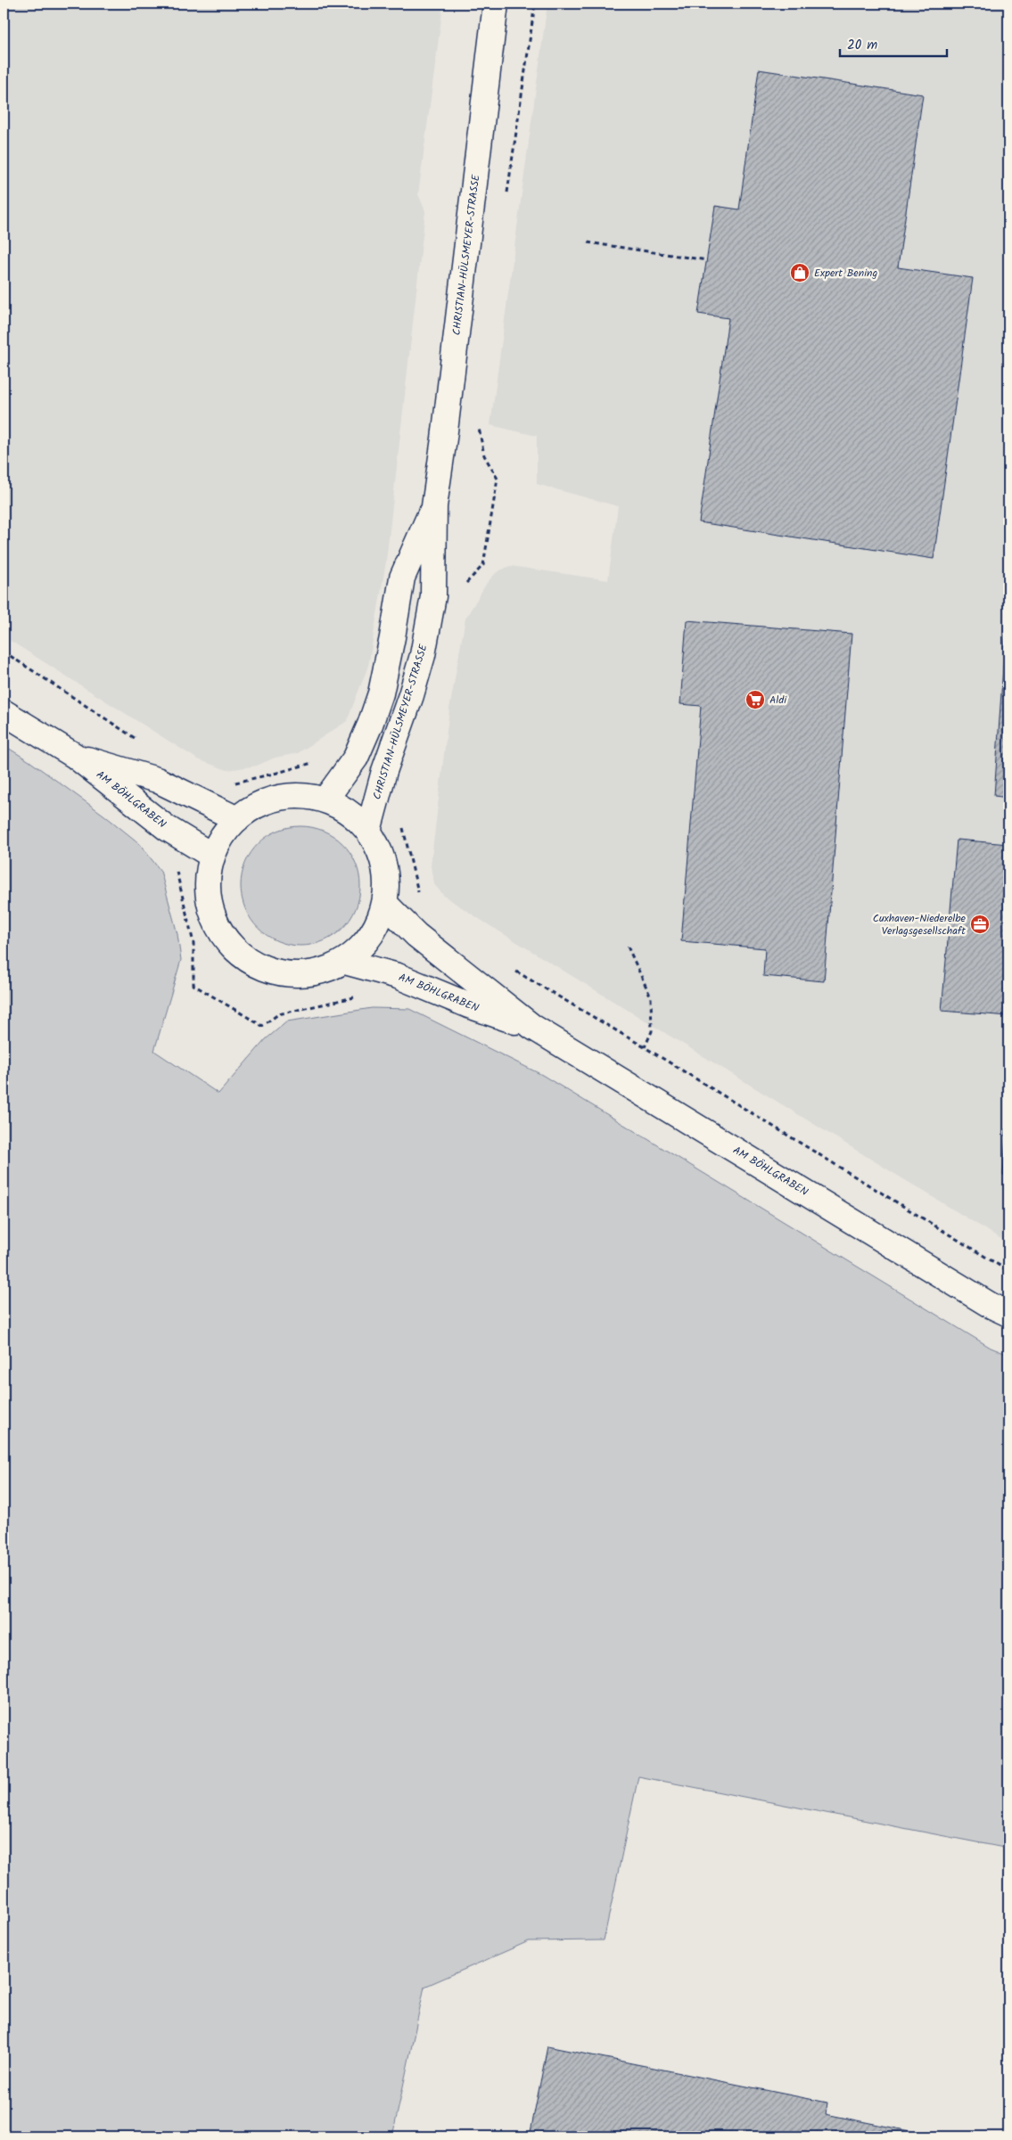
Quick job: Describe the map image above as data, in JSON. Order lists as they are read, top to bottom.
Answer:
{
  "streets": {
    "street": ["CHRISTIAN-HÜLSMEYER-STRASSE", "AM BÖHLGRABEN"]
  },
  "places": {
    "shop": ["Expert Bening"],
    "supermarket": ["Aldi"],
    "office": ["Cuxhaven-Niederelbe Verlagsgesellschaft"]
  },
  "scale_bar": "20 m"
}
